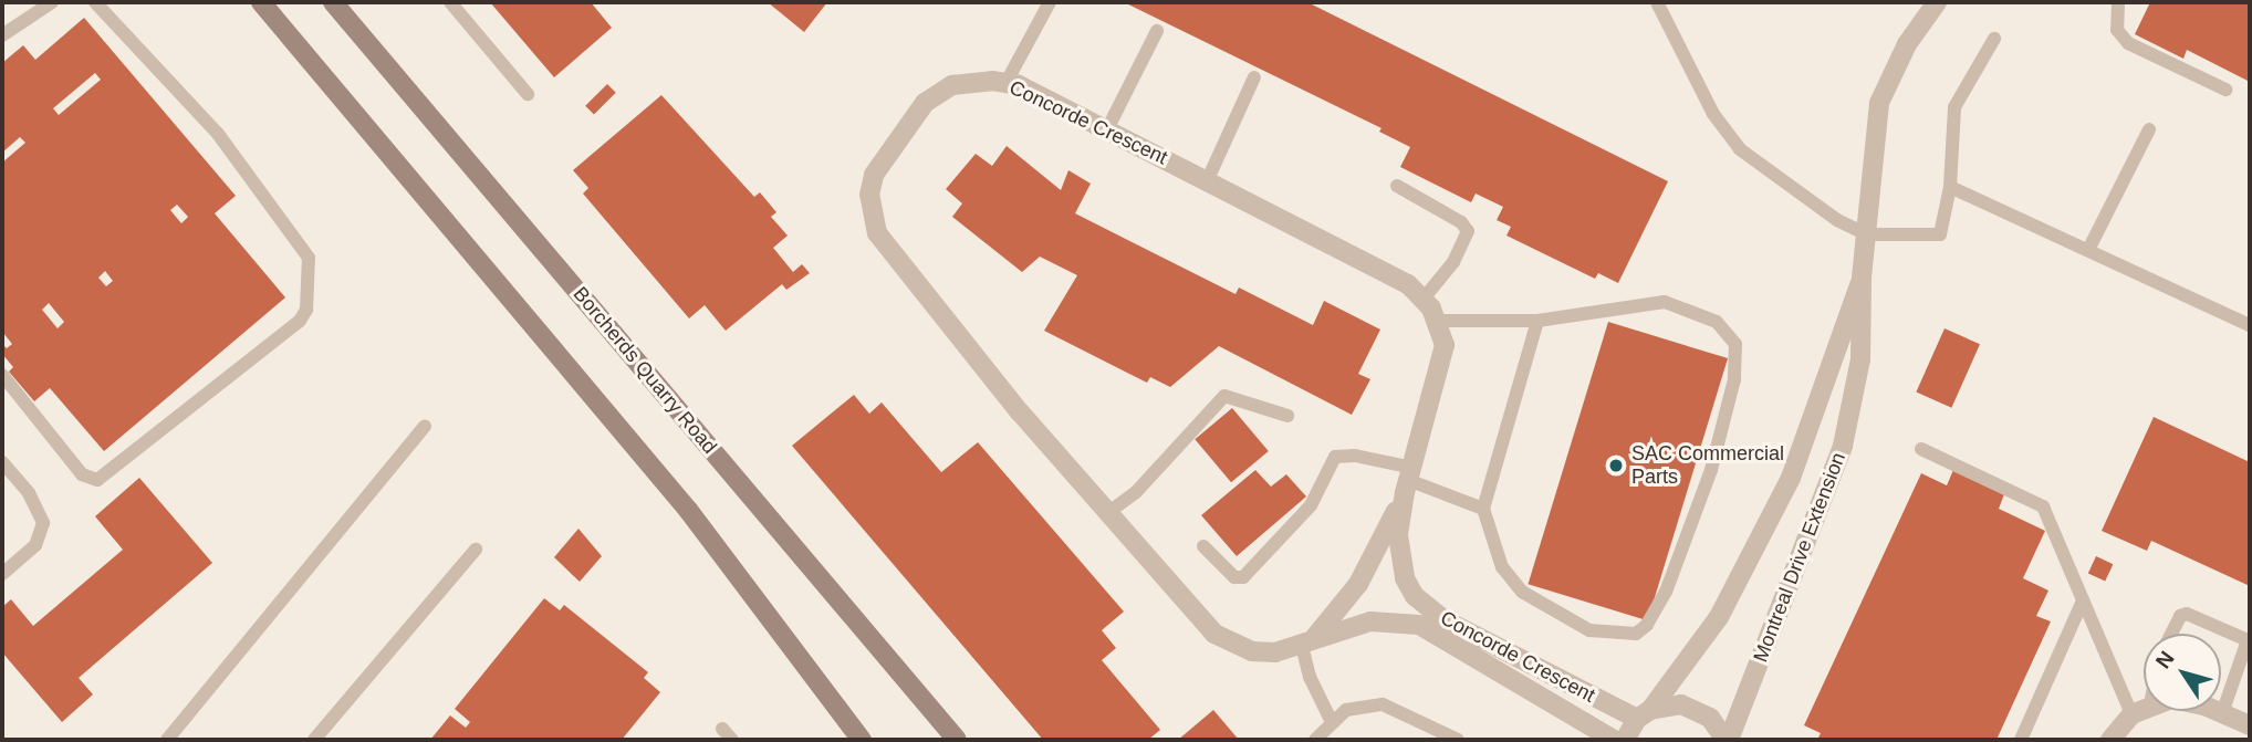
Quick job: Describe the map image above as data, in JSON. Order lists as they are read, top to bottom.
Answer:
{
  "streets": {
    "main road": ["Borcherds Quarry Road"],
    "street": ["Concorde Crescent", "Montreal Drive Extension"]
  },
  "crossings": [
    ["Concorde Crescent", "Montreal Drive Extension"]
  ],
  "places": ["SAC Commercial Parts"],
  "north": "top left"
}
